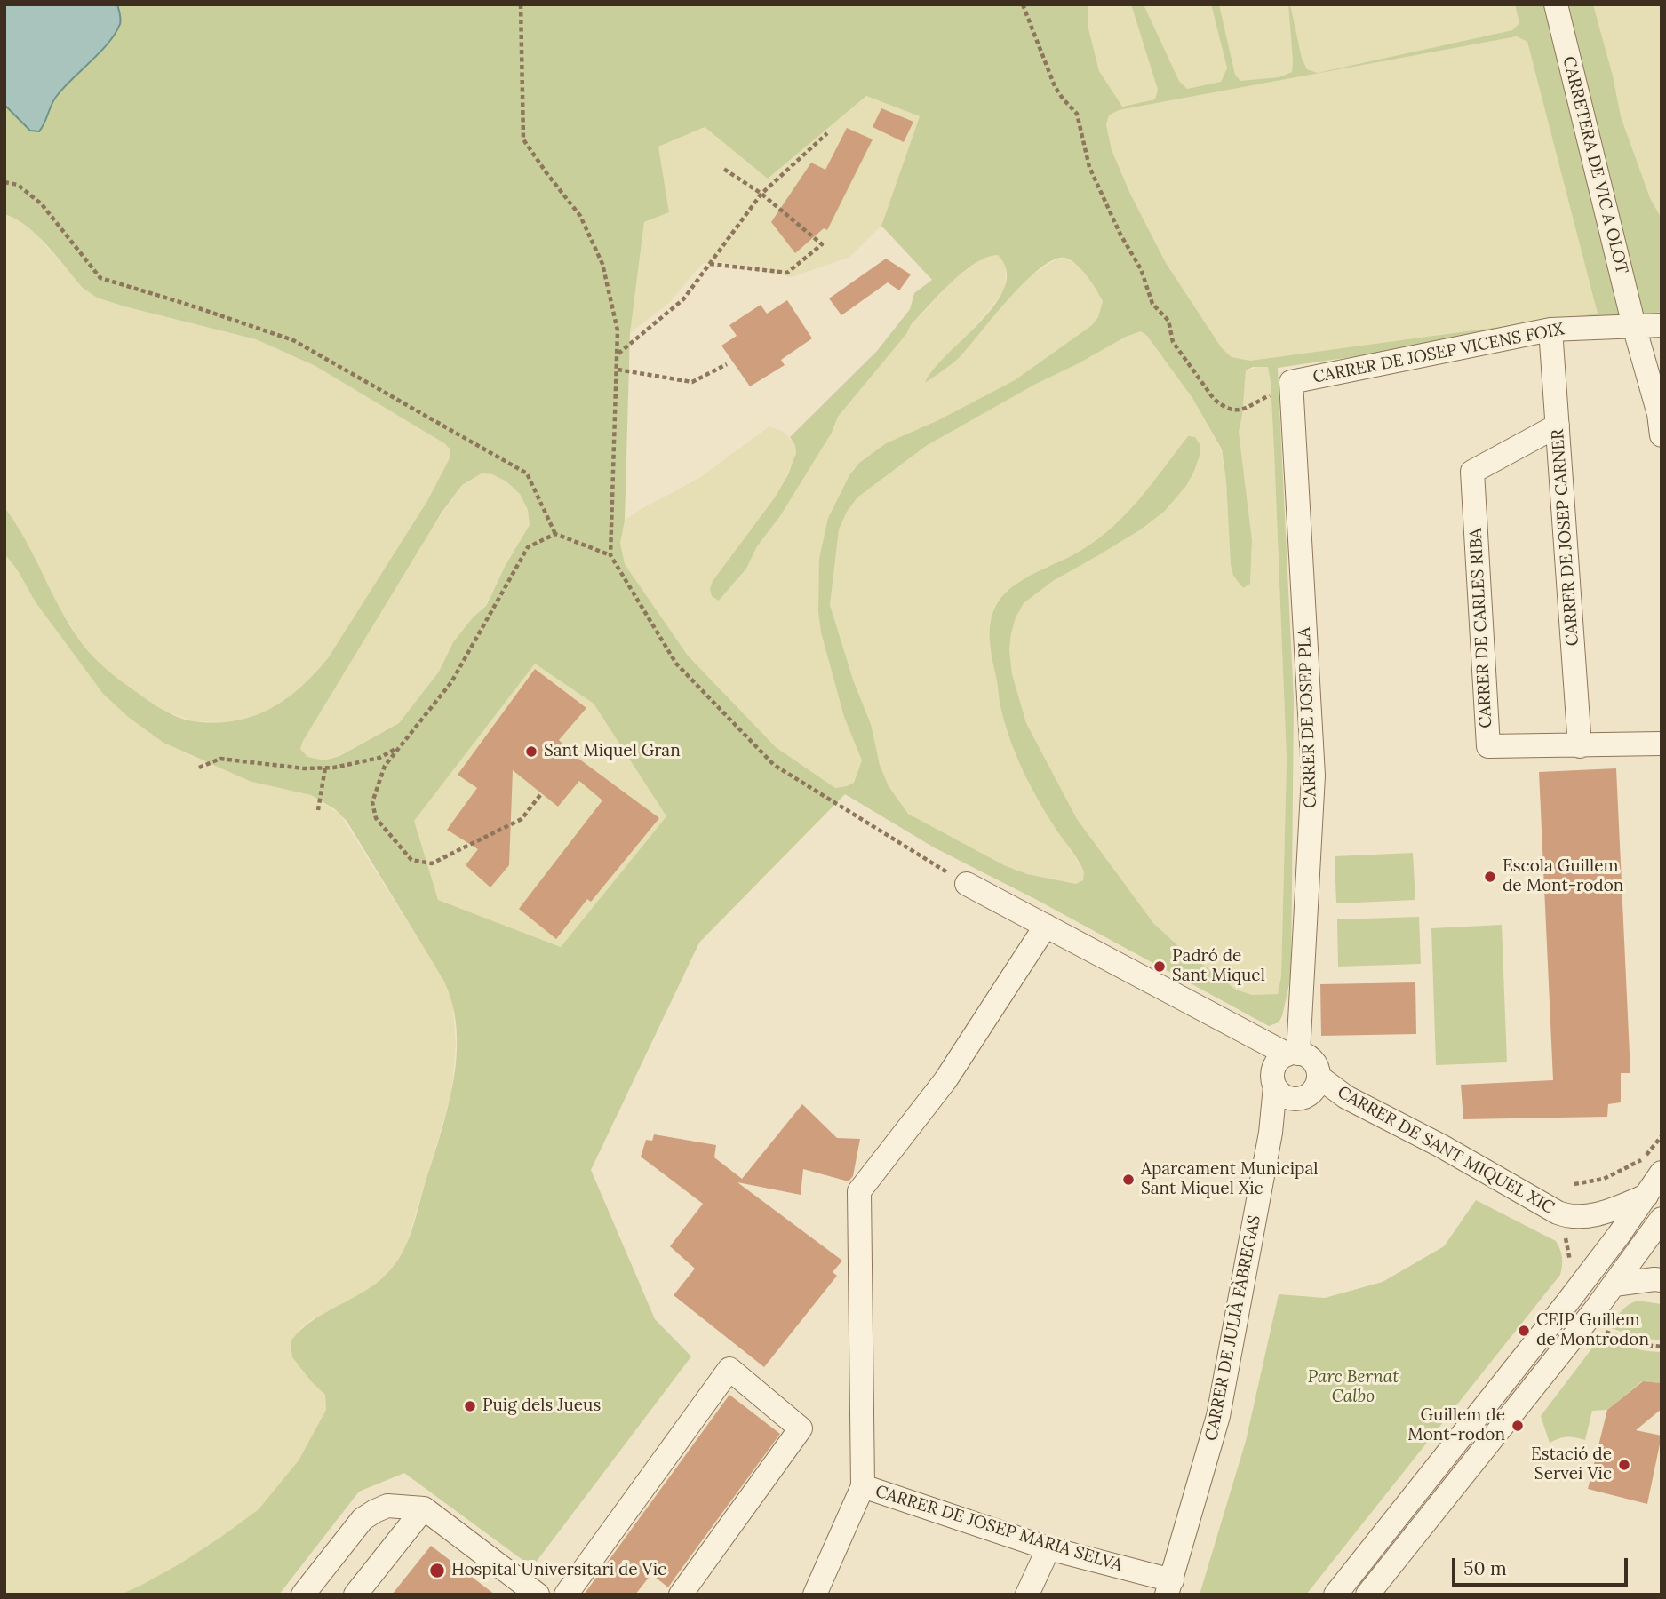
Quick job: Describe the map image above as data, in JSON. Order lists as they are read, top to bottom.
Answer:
{
  "streets": {
    "street": [
      "CARRETERA DE VIC A OLOT",
      "CARRER DE JOSEP VICENS FOIX",
      "CARRER DE JOSEP CARNER",
      "CARRER DE CARLES RIBA",
      "CARRER DE JOSEP PLA",
      "CARRER DE SANT MIQUEL XIC",
      "CARRER DE JULIÀ FÀBREGAS",
      "CARRER DE JOSEP MARIA SELVA"
    ]
  },
  "crossings": [
    ["CARRETERA DE VIC A OLOT", "CARRER DE JOSEP VICENS FOIX"],
    ["CARRER DE JOSEP VICENS FOIX", "CARRER DE JOSEP CARNER"],
    ["CARRER DE JOSEP VICENS FOIX", "CARRER DE JOSEP PLA"],
    ["CARRER DE JOSEP CARNER", "CARRER DE CARLES RIBA"],
    ["CARRER DE JOSEP PLA", "CARRER DE SANT MIQUEL XIC"],
    ["CARRER DE JOSEP PLA", "CARRER DE JULIÀ FÀBREGAS"],
    ["CARRER DE SANT MIQUEL XIC", "CARRER DE JULIÀ FÀBREGAS"],
    ["CARRER DE JULIÀ FÀBREGAS", "CARRER DE JOSEP MARIA SELVA"]
  ],
  "parks": ["Parc Bernat Calbo"],
  "places": [
    "Sant Miquel Gran",
    "Escola Guillem de Mont-rodon",
    "Padró de Sant Miquel",
    "Aparcament Municipal Sant Miquel Xic",
    "CEIP Guillem de Montrodon",
    "Puig dels Jueus",
    "Guillem de Mont-rodon",
    "Estació de Servei Vic",
    "Hospital Universitari de Vic"
  ],
  "scale_bar": "50 m"
}
